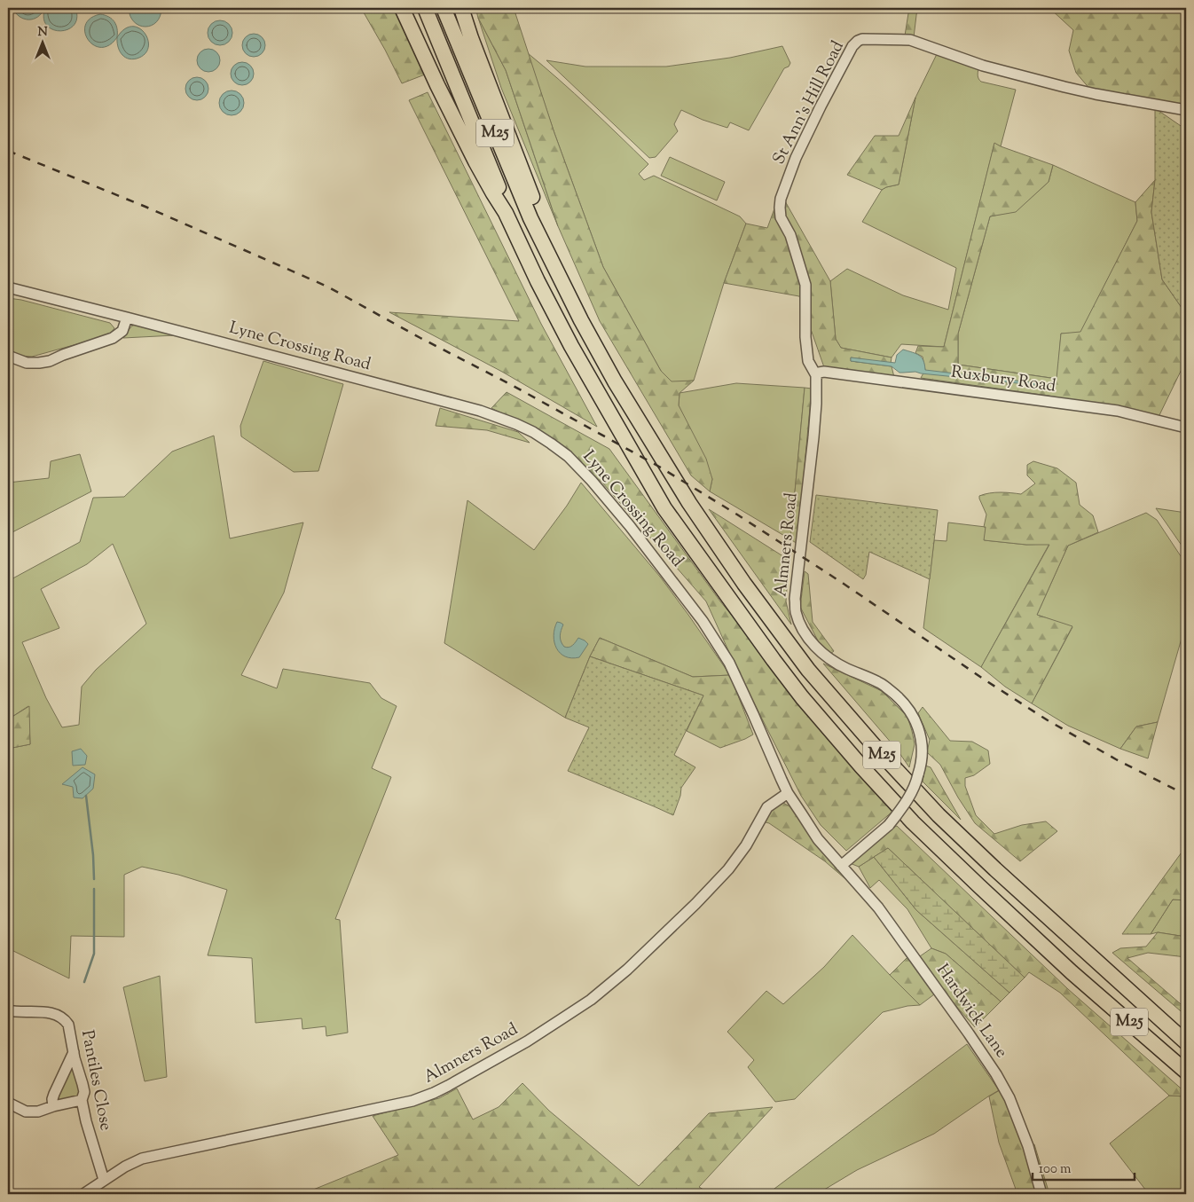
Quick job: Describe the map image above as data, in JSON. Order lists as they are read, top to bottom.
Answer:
{
  "streets": {
    "highway": ["M25"],
    "street": [
      "St Ann's Hill Road",
      "Lyne Crossing Road",
      "Ruxbury Road",
      "Almners Road",
      "Hardwick Lane",
      "Pantiles Close"
    ]
  },
  "crossings": [
    ["St Ann's Hill Road", "Ruxbury Road"],
    ["St Ann's Hill Road", "Almners Road"],
    ["Lyne Crossing Road", "Almners Road"],
    ["Lyne Crossing Road", "Hardwick Lane"],
    ["Ruxbury Road", "Almners Road"],
    ["Almners Road", "Hardwick Lane"],
    ["Almners Road", "Pantiles Close"]
  ],
  "scale_bar": "100 m",
  "north": "top"
}
